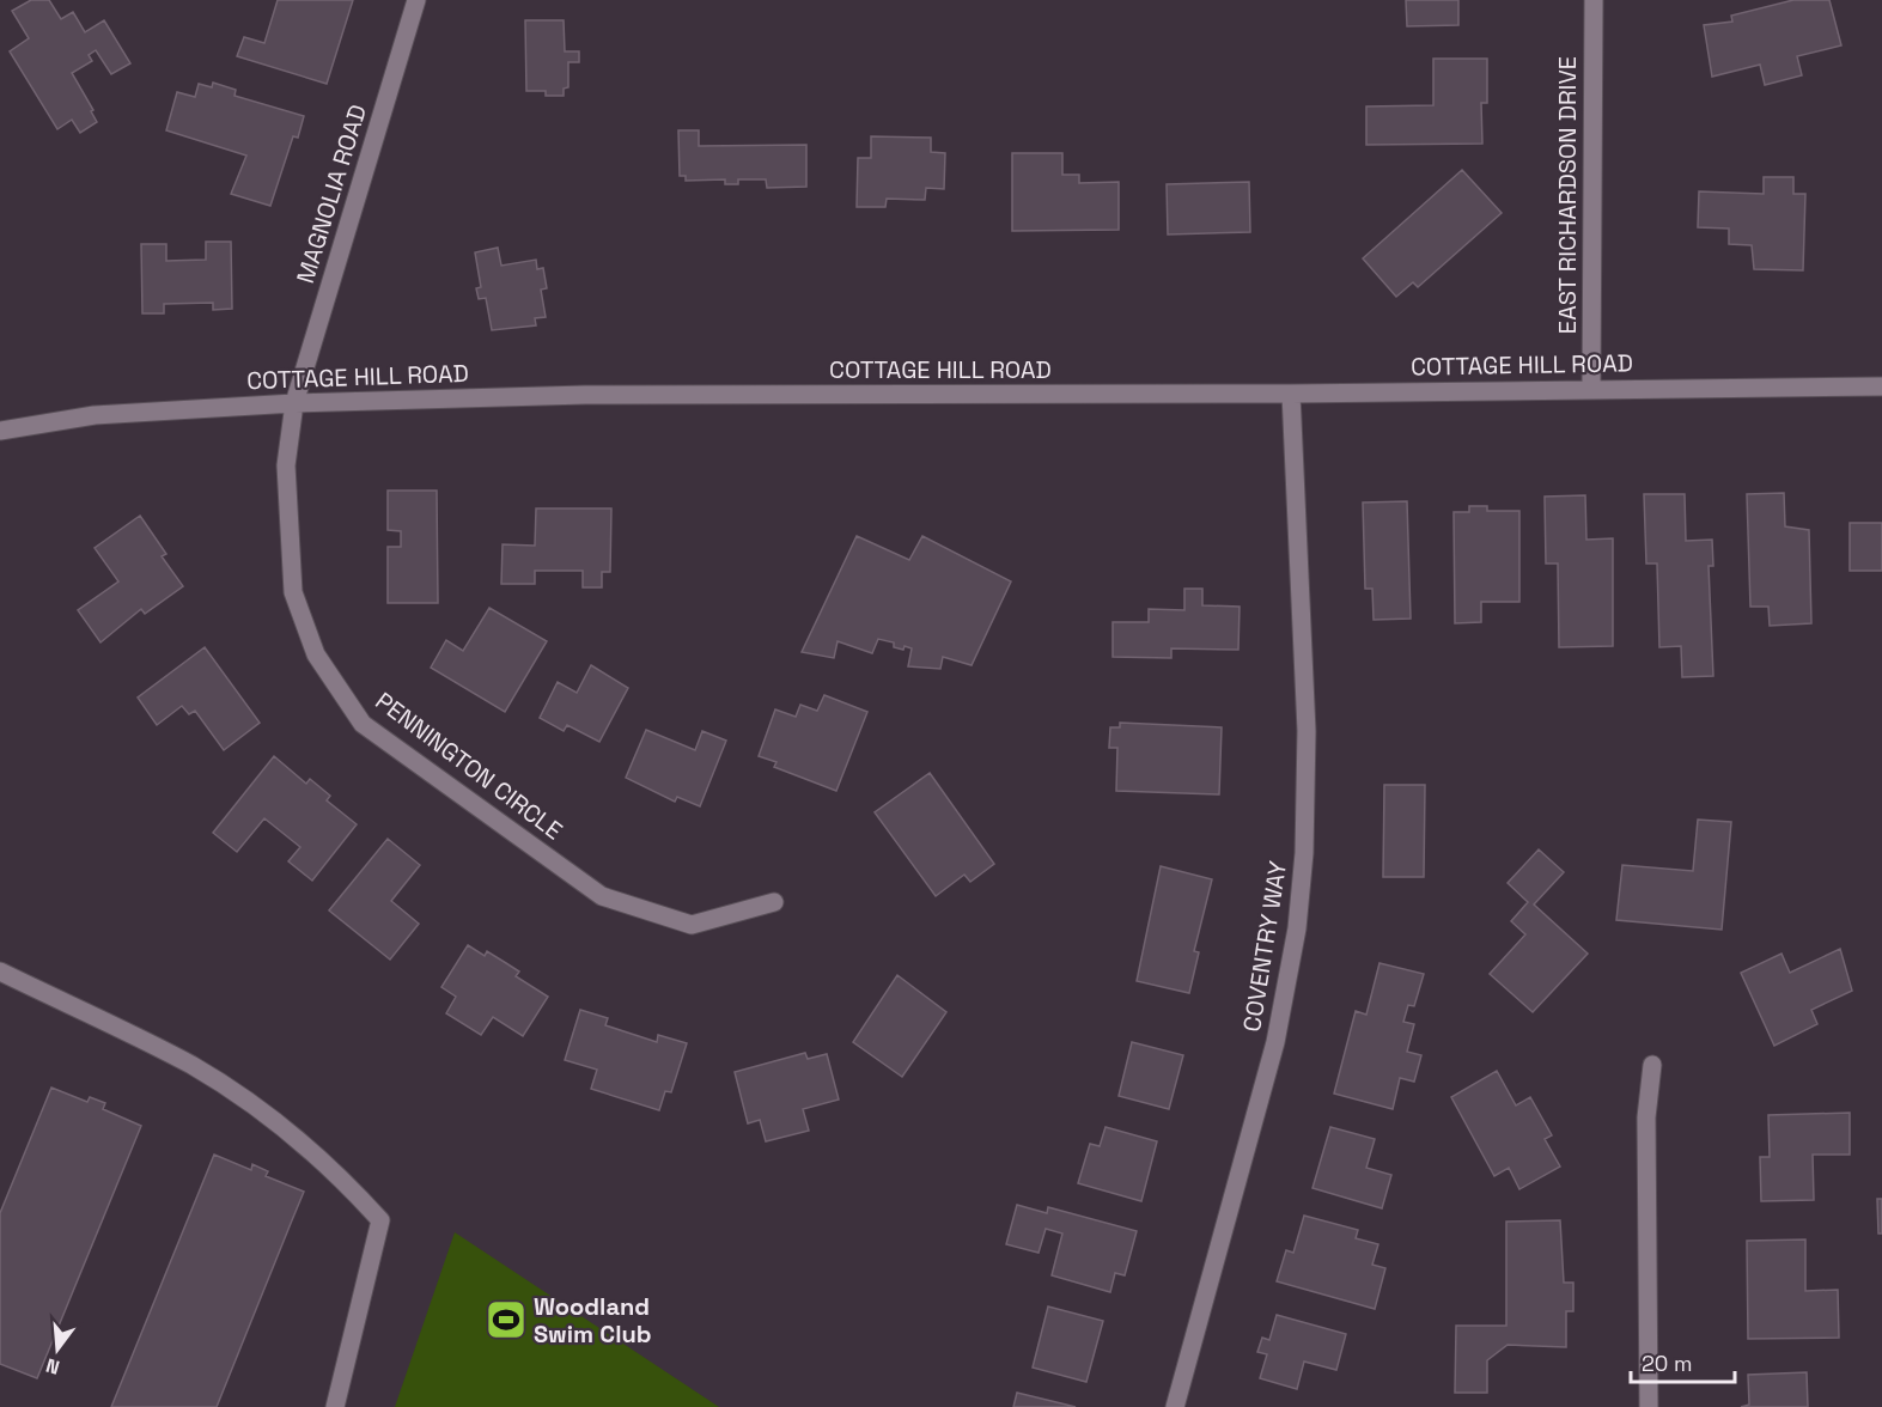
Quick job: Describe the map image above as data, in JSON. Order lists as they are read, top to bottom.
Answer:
{
  "streets": {
    "street": [
      "MAGNOLIA ROAD",
      "EAST RICHARDSON DRIVE",
      "COTTAGE HILL ROAD",
      "PENNINGTON CIRCLE",
      "COVENTRY WAY"
    ]
  },
  "crossings": [
    ["MAGNOLIA ROAD", "COTTAGE HILL ROAD"],
    ["MAGNOLIA ROAD", "PENNINGTON CIRCLE"],
    ["EAST RICHARDSON DRIVE", "COTTAGE HILL ROAD"],
    ["COTTAGE HILL ROAD", "PENNINGTON CIRCLE"],
    ["COTTAGE HILL ROAD", "COVENTRY WAY"]
  ],
  "places": {
    "sports": ["Woodland Swim Club"]
  },
  "scale_bar": "20 m",
  "north": "bottom"
}
